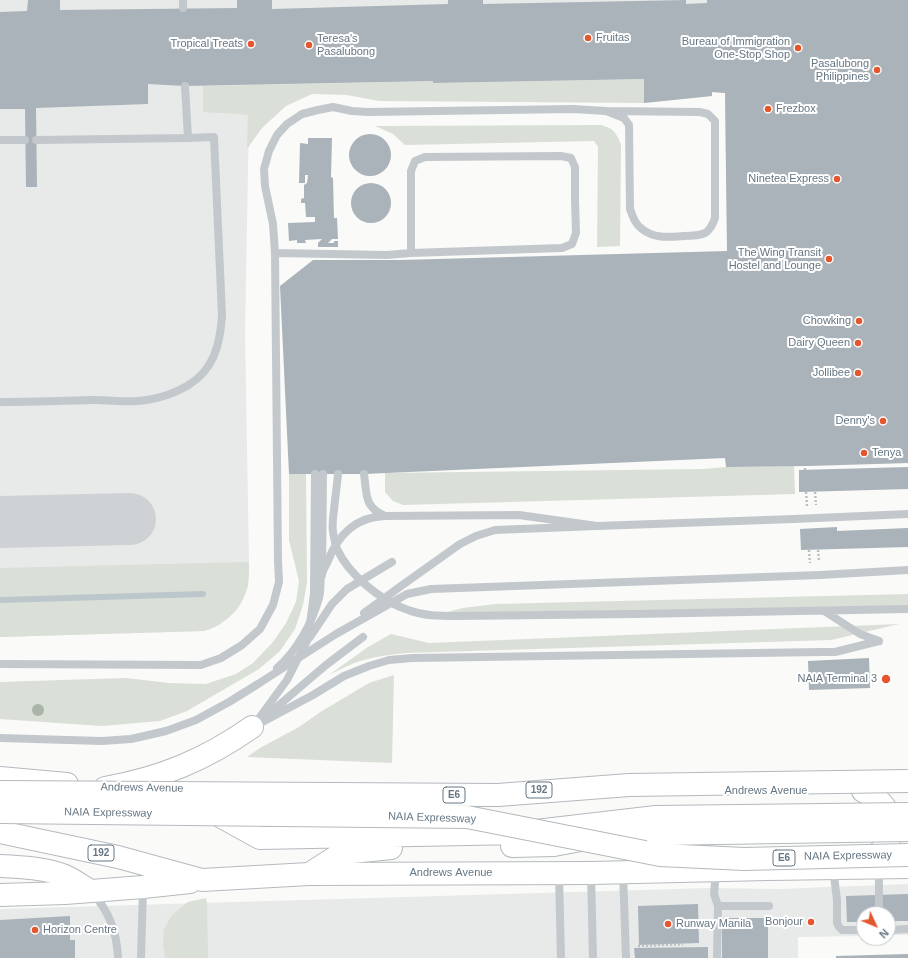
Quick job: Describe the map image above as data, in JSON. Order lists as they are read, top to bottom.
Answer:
{
  "streets": {
    "main road": [
      "Andrews Avenue",
      "192",
      "E6",
      "NAIA Expressway"
    ]
  },
  "places": [
    "Fruitas",
    "Tropical Treats",
    "Teresa's Pasalubong",
    "Bureau of Immigration One-Stop Shop",
    "Pasalubong Philippines",
    "Frezbox",
    "Ninetea Express",
    "The Wing Transit Hostel and Lounge",
    "Chowking",
    "Dairy Queen",
    "Jollibee",
    "Denny's",
    "Tenya",
    "NAIA Terminal 3",
    "Bonjour",
    "Runway Manila",
    "Horizon Centre"
  ],
  "north": "bottom right"
}
